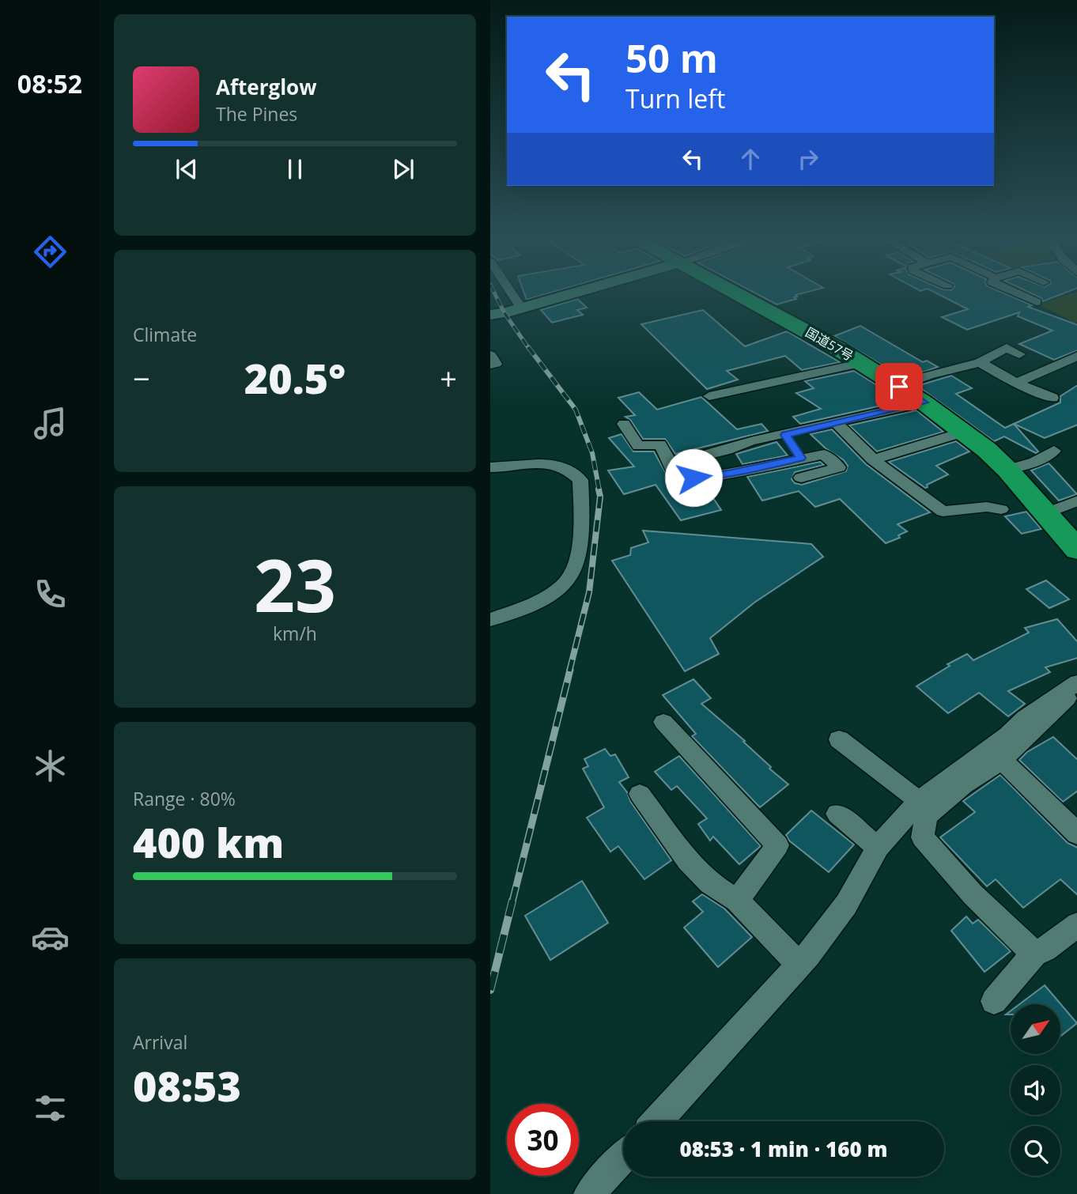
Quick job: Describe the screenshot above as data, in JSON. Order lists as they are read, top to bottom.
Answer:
{
  "streets": {
    "highway": ["国道57号"]
  },
  "north": "top right",
  "page": {
    "tabs": "08:52",
    "turn": ["50 m", "Turn left"],
    "song": ["Afterglow", "The Pines"],
    "tile": [
      "Climate",
      ["23", "km/h"],
      ["Range · 80%", "400 km"],
      ["Arrival", "08:53"]
    ],
    "heat": ["−", "20.5°", "+"],
    "limit": "30",
    "trip": "08:53 · 1 min · 160 m"
  }
}
